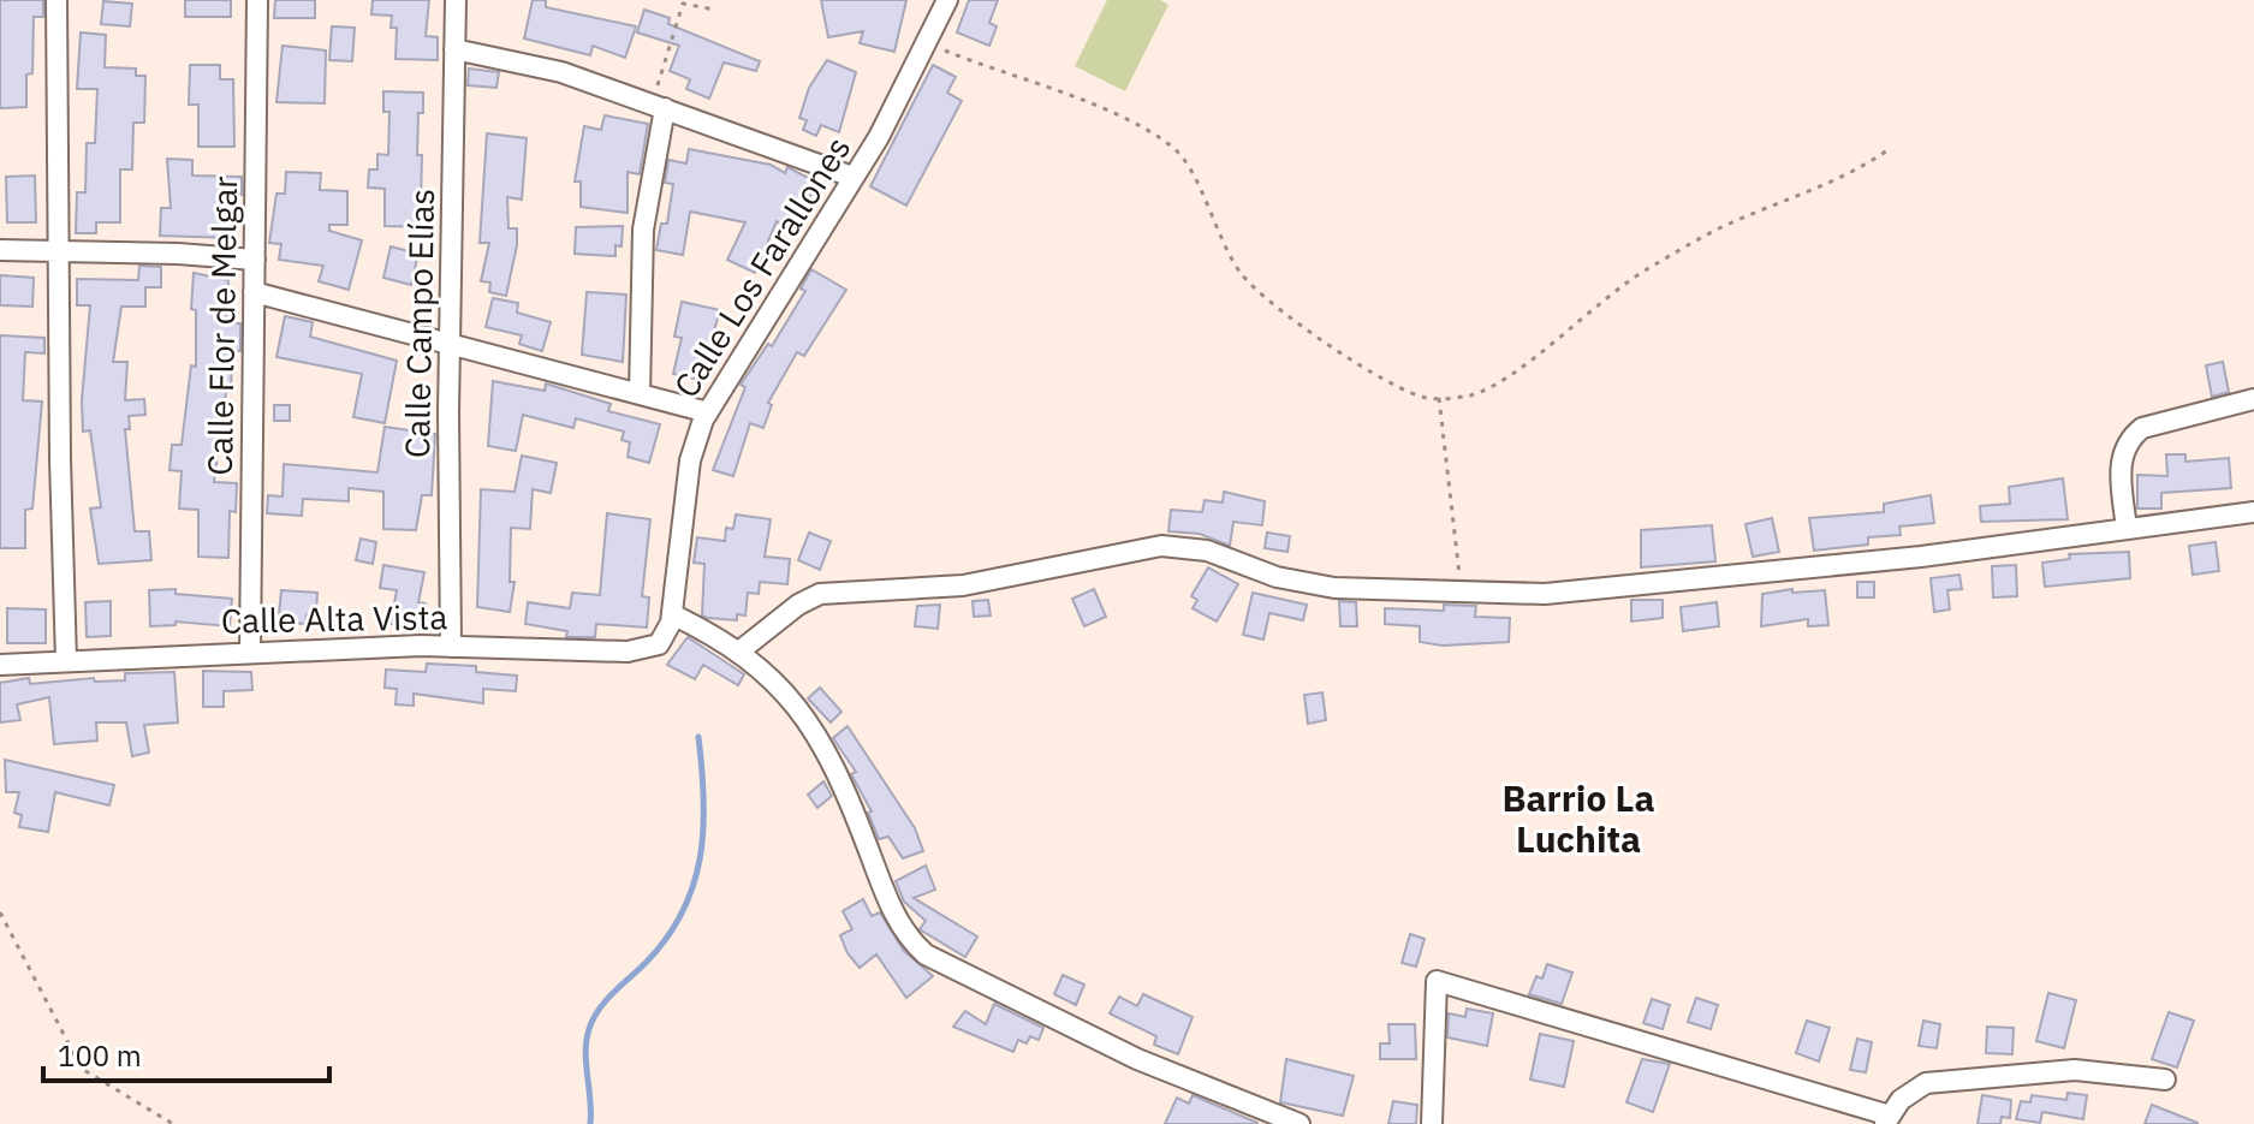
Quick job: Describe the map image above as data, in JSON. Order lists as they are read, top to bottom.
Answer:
{
  "streets": {
    "street": [
      "Calle Los Farallones",
      "Calle Campo Elías",
      "Calle Flor de Melgar",
      "Calle Alta Vista"
    ]
  },
  "crossings": [
    ["Calle Los Farallones", "Calle Alta Vista"],
    ["Calle Campo Elías", "Calle Alta Vista"],
    ["Calle Flor de Melgar", "Calle Alta Vista"]
  ],
  "districts": ["Barrio La Luchita"],
  "scale_bar": "100 m"
}
